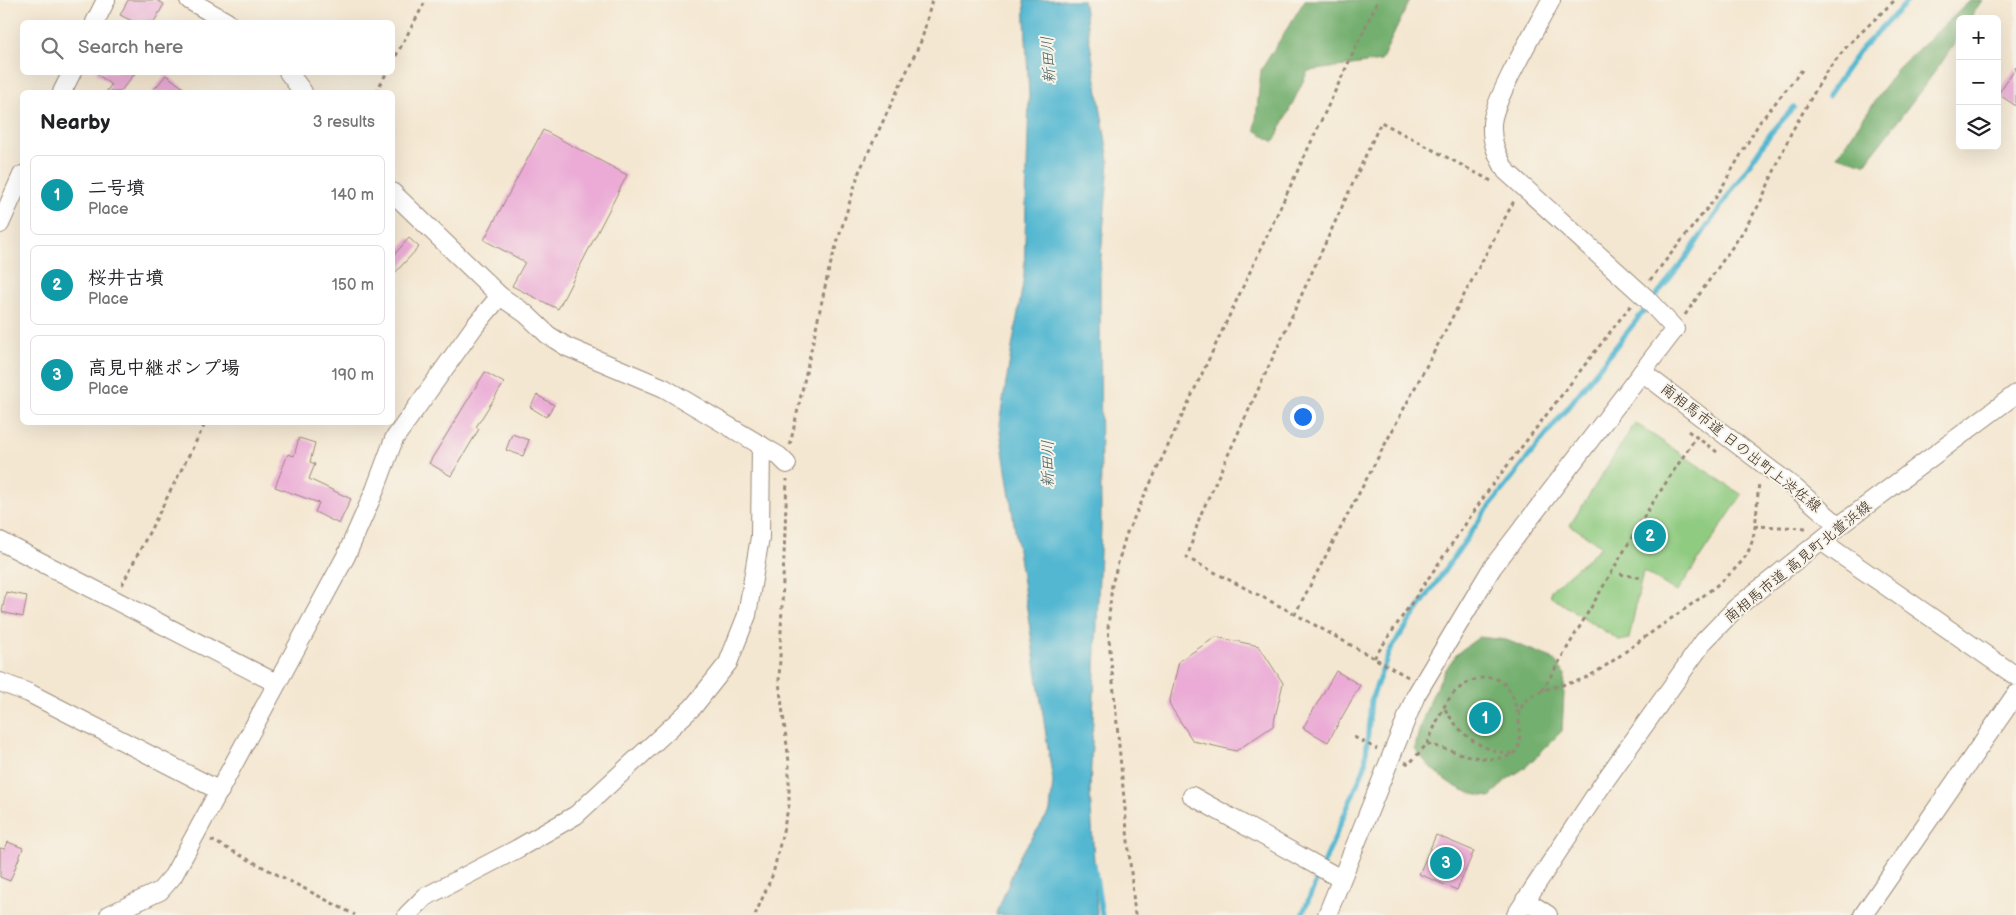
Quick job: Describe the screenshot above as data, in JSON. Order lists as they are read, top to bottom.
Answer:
{
  "streets": {
    "street": ["南相馬市道 日の出町上渋佐線", "南相馬市道 高見町北萱浜線"]
  },
  "crossings": [
    ["南相馬市道 日の出町上渋佐線", "南相馬市道 高見町北萱浜線"]
  ],
  "water": ["新田川"],
  "page": {
    "map_buttons": ["+", "−"],
    "search": "Search here",
    "heading": ["Nearby", "3 results"],
    "list": [
      {
        "mark": "1",
        "name": "二号墳",
        "note": "Place",
        "value": "140 m"
      },
      {
        "mark": "2",
        "name": "桜井古墳",
        "note": "Place",
        "value": "150 m"
      },
      {
        "mark": "3",
        "name": "高見中継ポンプ場",
        "note": "Place",
        "value": "190 m"
      }
    ],
    "pins": ["2", "1", "3"]
  }
}
